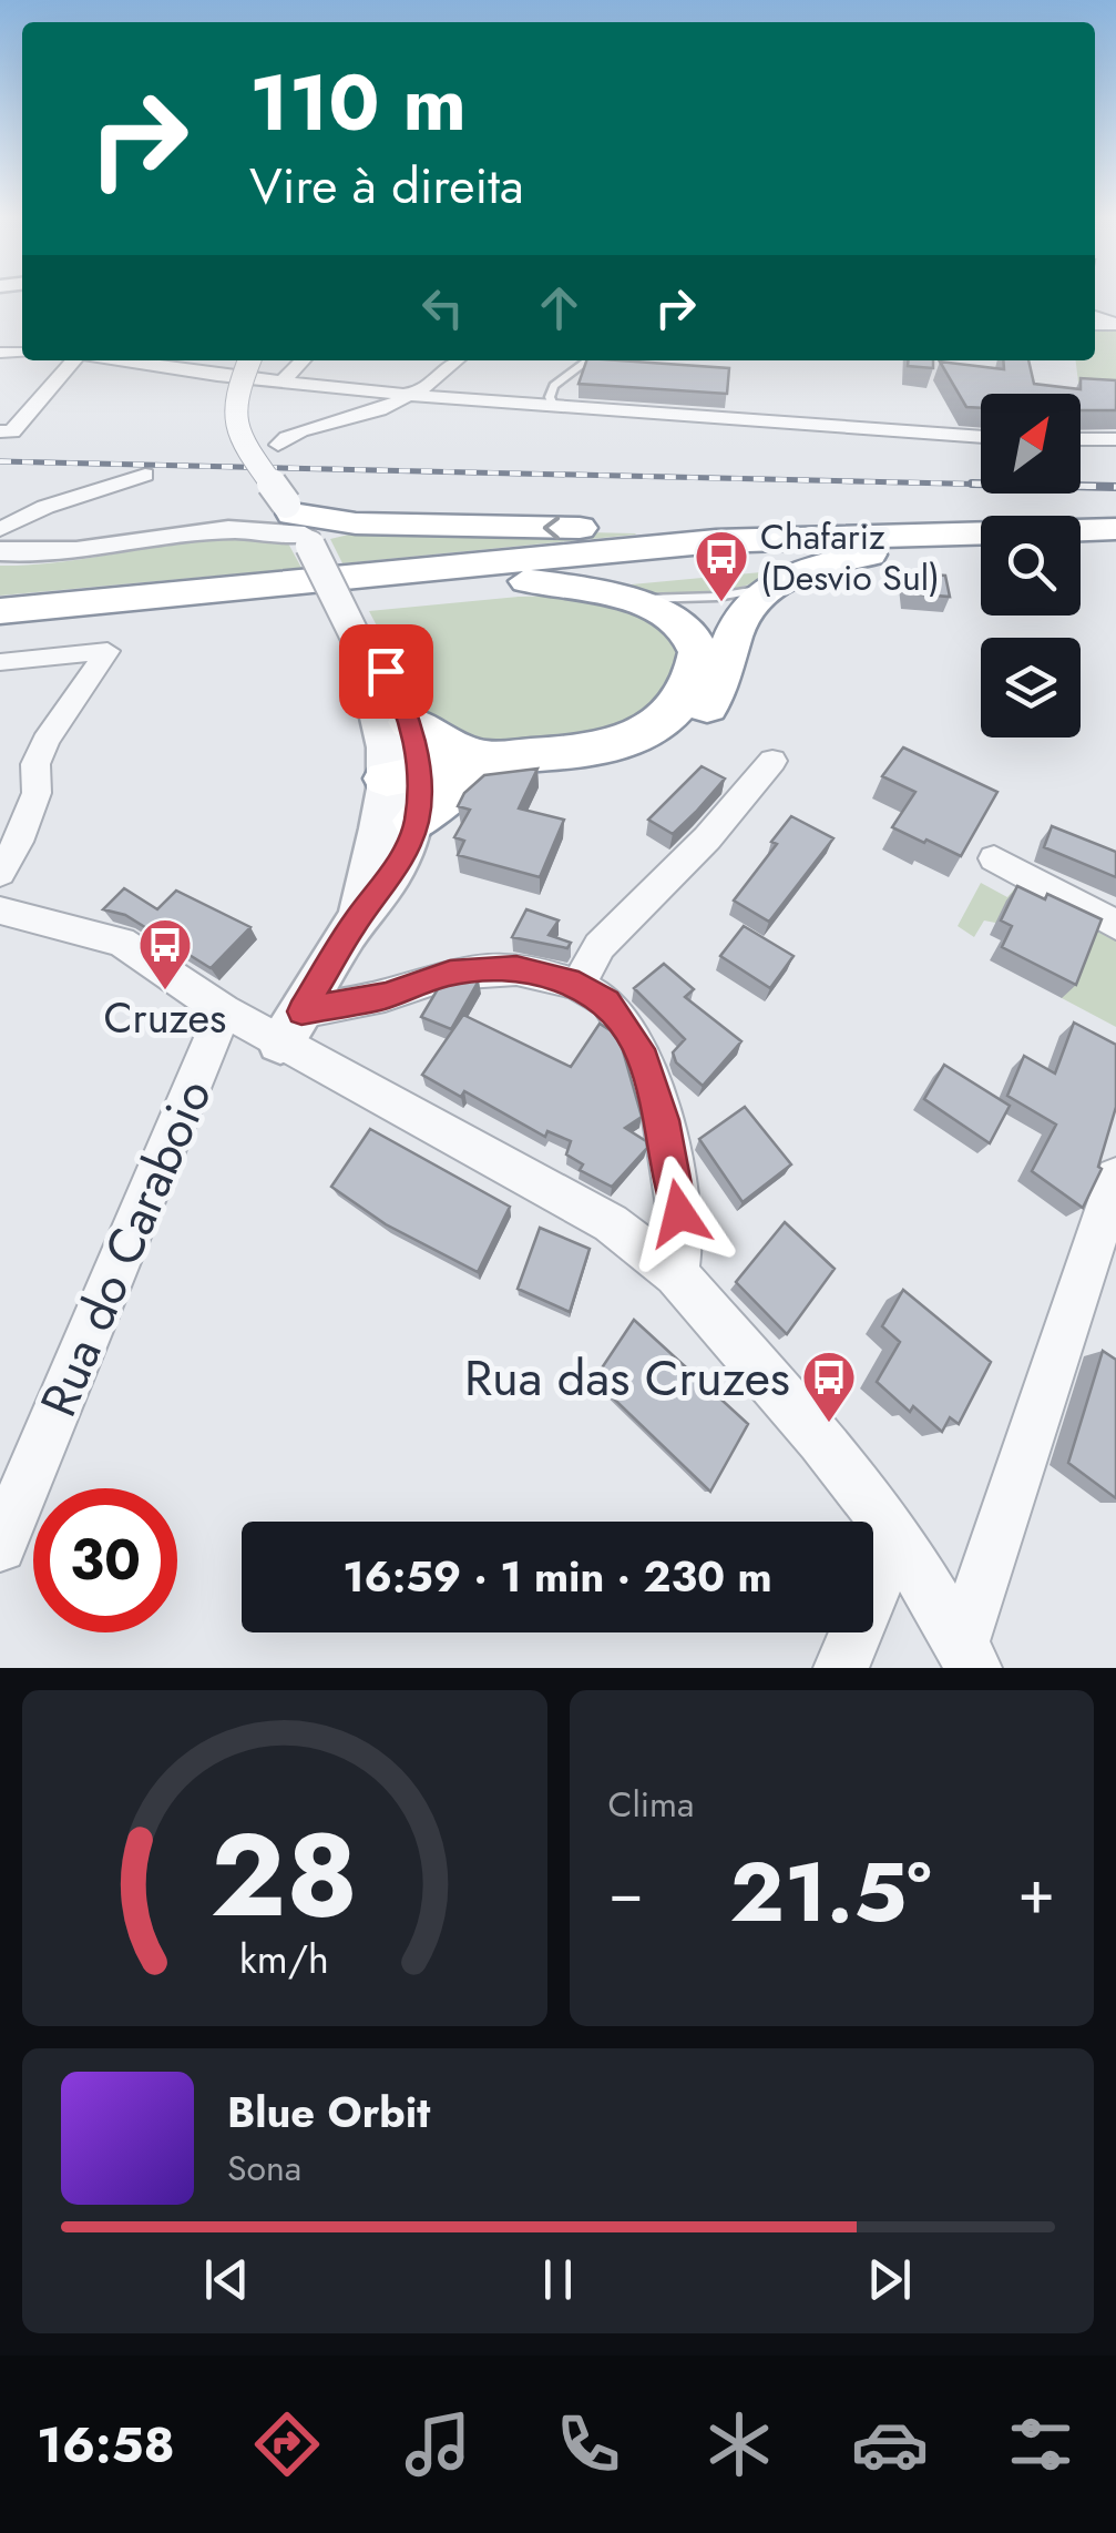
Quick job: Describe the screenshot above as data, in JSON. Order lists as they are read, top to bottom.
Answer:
{
  "streets": {
    "street": ["Rua do Caraboio"]
  },
  "places": {
    "bus stop": ["Chafariz (Desvio Sul)", "Cruzes", "Rua das Cruzes"]
  },
  "north": "top right",
  "page": {
    "turn": ["110 m", "Vire à direita"],
    "limit": "30",
    "trip": "16:59 · 1 min · 230 m",
    "tile": "Clima",
    "heat": ["−", "21.5°", "+"],
    "song": ["Blue Orbit", "Sona"],
    "tabs": "16:58",
    "gauge": ["28", "km/h"]
  }
}
